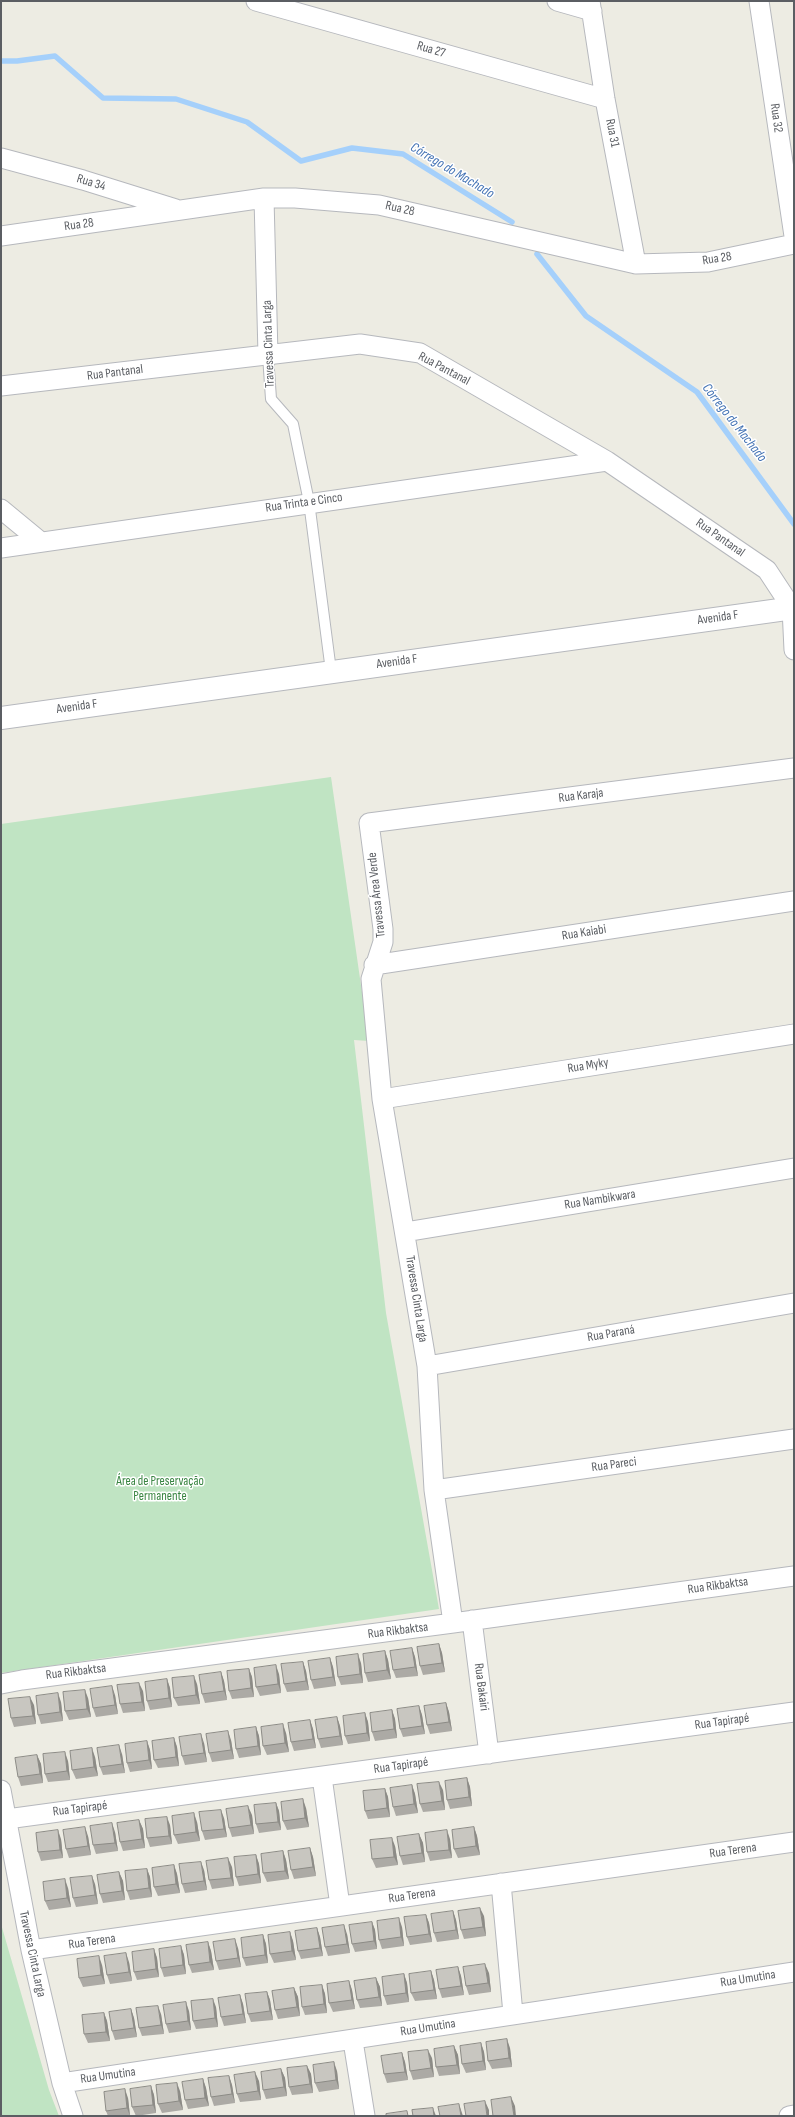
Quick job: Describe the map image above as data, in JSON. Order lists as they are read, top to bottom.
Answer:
{
  "streets": {
    "street": [
      "Rua 27",
      "Rua 32",
      "Rua 31",
      "Rua 34",
      "Rua 28",
      "Travessa Cinta Larga",
      "Rua Pantanal",
      "Rua Trinta e Cinco",
      "Avenida F",
      "Rua Karaja",
      "Travessa Área Verde",
      "Rua Kaiabi",
      "Rua Myky",
      "Rua Nambikwara",
      "Rua Paraná",
      "Rua Pareci",
      "Rua Rikbaktsa",
      "Rua Bakairi",
      "Rua Tapirapé",
      "Rua Terena",
      "Rua Umutina"
    ]
  },
  "crossings": [
    ["Rua 27", "Rua 31"],
    ["Rua 31", "Rua 28"],
    ["Rua 34", "Rua 28"],
    ["Rua 28", "Travessa Cinta Larga"],
    ["Travessa Cinta Larga", "Rua Pantanal"],
    ["Travessa Cinta Larga", "Rua Trinta e Cinco"],
    ["Travessa Cinta Larga", "Avenida F"],
    ["Travessa Cinta Larga", "Rua Nambikwara"],
    ["Travessa Cinta Larga", "Rua Paraná"],
    ["Travessa Cinta Larga", "Rua Pareci"],
    ["Travessa Cinta Larga", "Rua Rikbaktsa"],
    ["Travessa Cinta Larga", "Rua Tapirapé"],
    ["Travessa Cinta Larga", "Rua Terena"],
    ["Travessa Cinta Larga", "Rua Umutina"],
    ["Rua Pantanal", "Rua Trinta e Cinco"],
    ["Rua Pantanal", "Avenida F"],
    ["Rua Karaja", "Travessa Área Verde"],
    ["Travessa Área Verde", "Rua Kaiabi"],
    ["Travessa Área Verde", "Rua Myky"],
    ["Rua Rikbaktsa", "Rua Bakairi"],
    ["Rua Bakairi", "Rua Tapirapé"]
  ],
  "water": ["Córrego do Machado"],
  "parks": ["Área de Preservação Permanente"]
}
